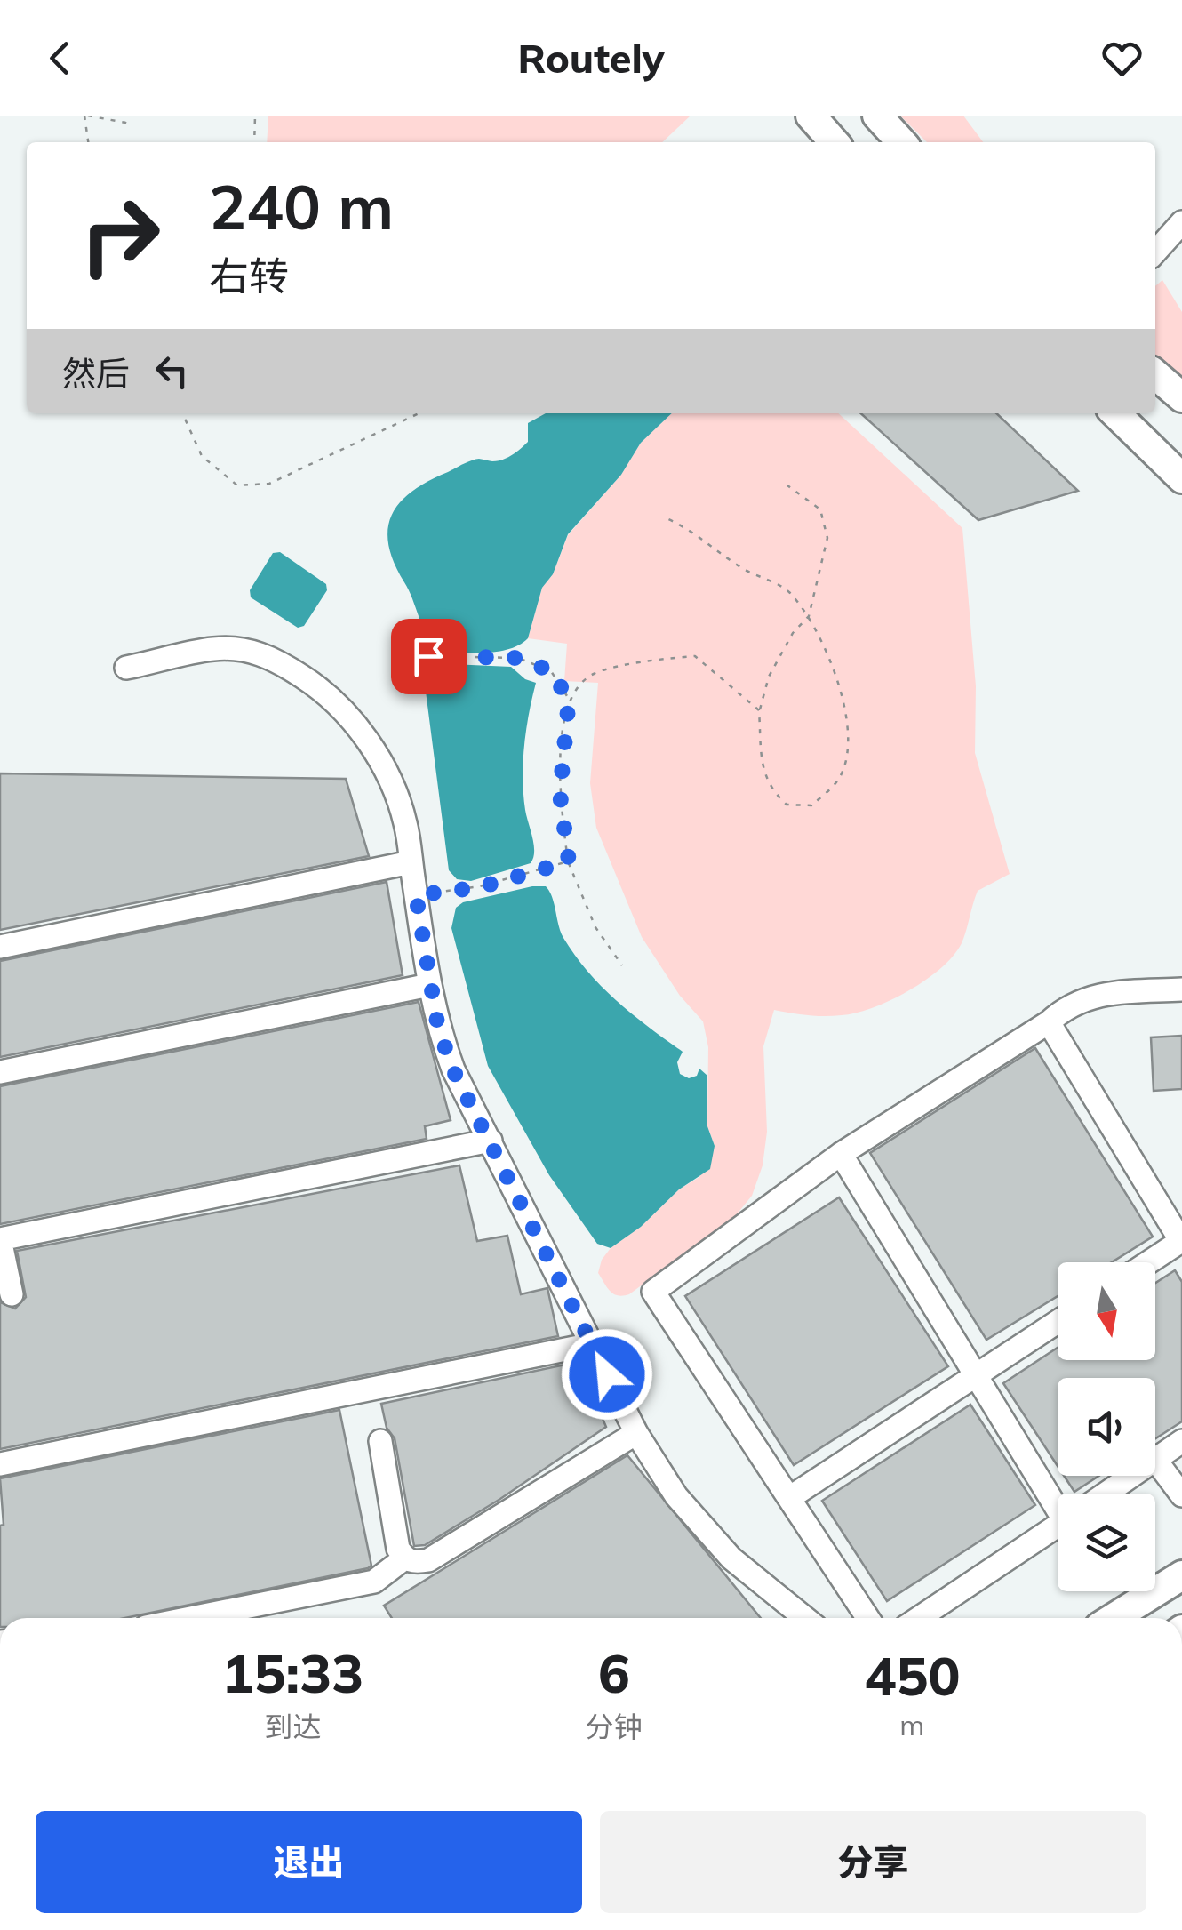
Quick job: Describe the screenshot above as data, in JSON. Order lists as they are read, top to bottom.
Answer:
{
  "north": "bottom",
  "page": {
    "header": "Routely",
    "turn": ["240 m", "右转"],
    "then": "然后",
    "eta": [
      "15:33",
      "到达",
      "6",
      "分钟",
      "450",
      "m"
    ],
    "buttons": ["退出", "分享"]
  }
}
